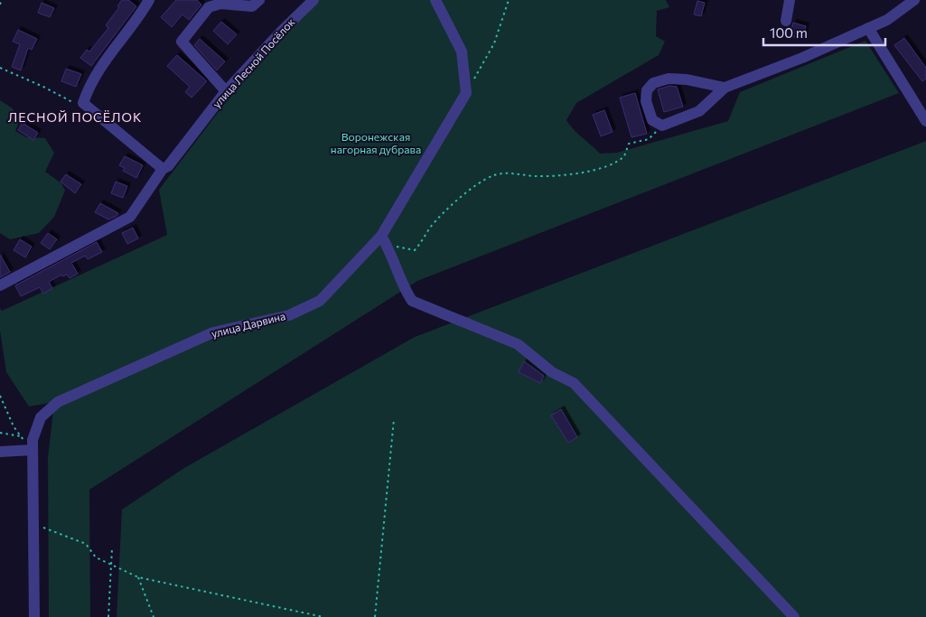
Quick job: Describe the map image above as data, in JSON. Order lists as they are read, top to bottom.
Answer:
{
  "streets": {
    "street": ["улица Лесной Посёлок", "улица Дарвина"]
  },
  "districts": ["ЛЕСНОЙ ПОСЁЛОК"],
  "parks": ["Воронежская нагорная дубрава"],
  "scale_bar": "100 m"
}
